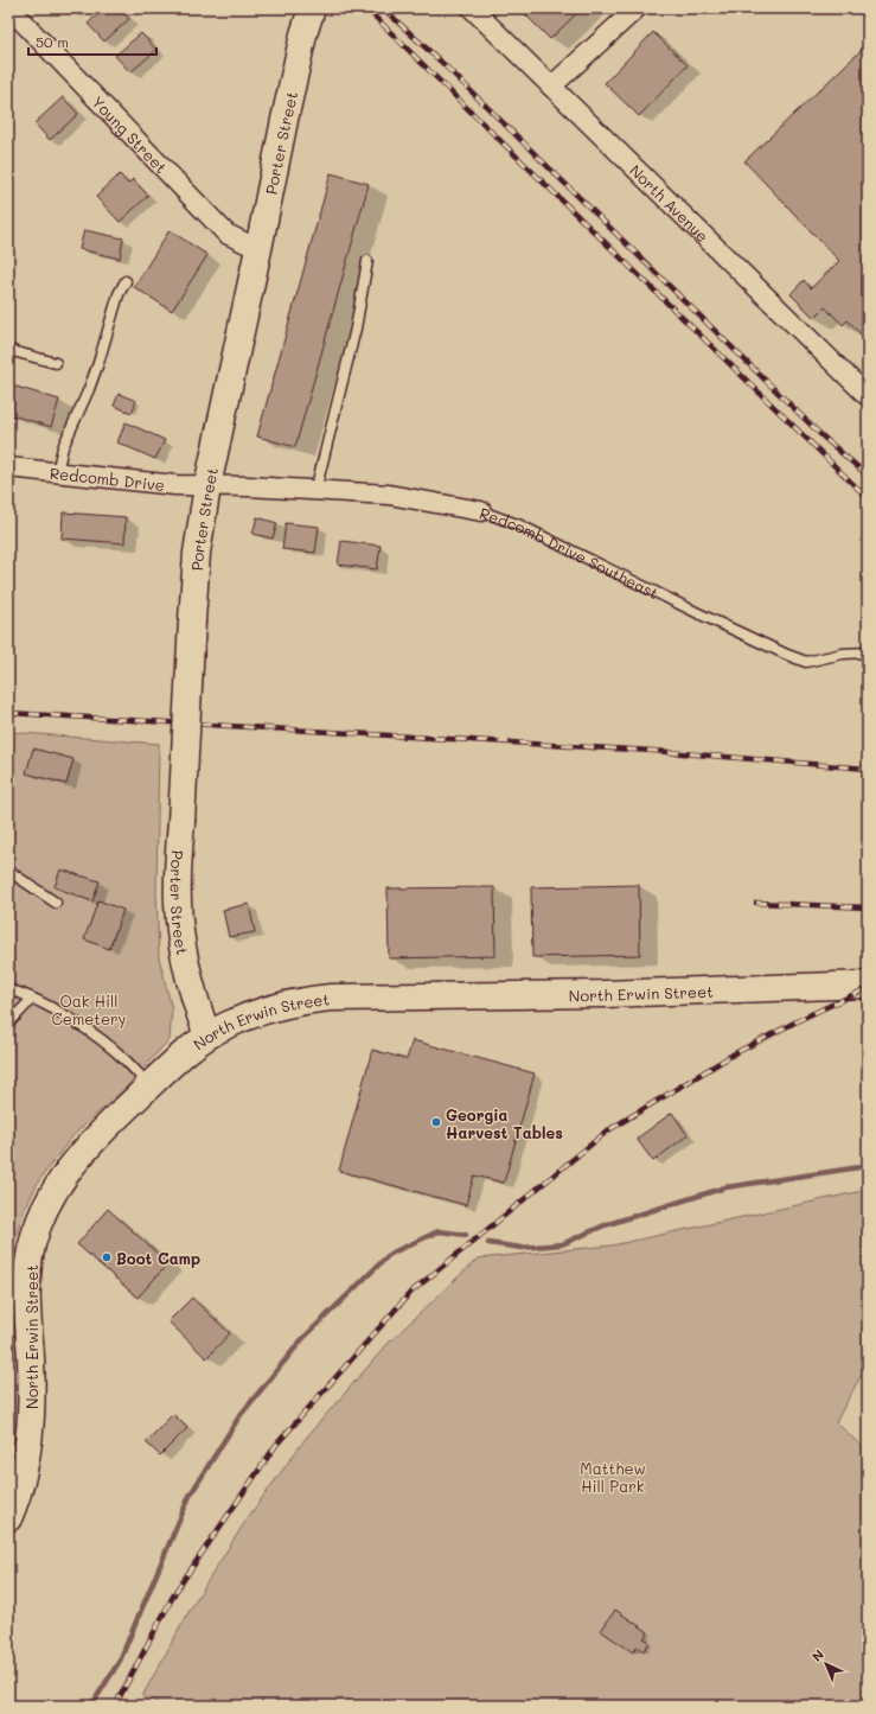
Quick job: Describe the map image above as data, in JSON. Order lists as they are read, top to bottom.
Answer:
{
  "streets": {
    "street": [
      "Young Street",
      "Porter Street",
      "North Avenue",
      "Redcomb Drive",
      "Redcomb Drive Southeast",
      "North Erwin Street"
    ]
  },
  "crossings": [
    ["Young Street", "Porter Street"],
    ["Porter Street", "Redcomb Drive"],
    ["Porter Street", "Redcomb Drive Southeast"],
    ["Porter Street", "North Erwin Street"],
    ["Redcomb Drive", "Redcomb Drive Southeast"]
  ],
  "parks": ["Oak Hill Cemetery", "Matthew Hill Park"],
  "places": ["Georgia Harvest Tables", "Boot Camp"],
  "scale_bar": "50 m",
  "north": "top left"
}
